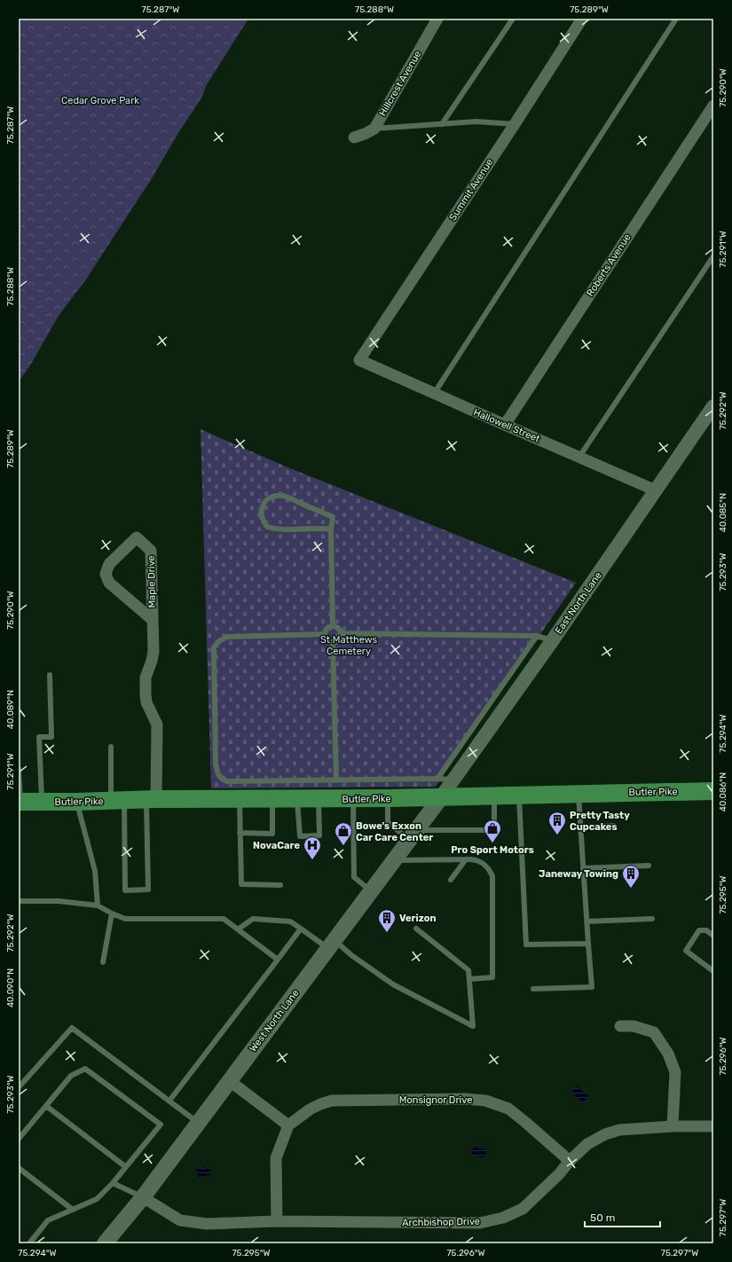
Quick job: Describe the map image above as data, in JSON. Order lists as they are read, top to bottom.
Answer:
{
  "streets": {
    "main road": ["Butler Pike", "West North Lane"],
    "street": [
      "Hillcrest Avenue",
      "Summit Avenue",
      "Roberts Avenue",
      "Hallowell Street",
      "Maple Drive",
      "East North Lane",
      "Monsignor Drive",
      "Archbishop Drive"
    ]
  },
  "crossings": [
    ["Summit Avenue", "Hallowell Street"],
    ["Roberts Avenue", "Hallowell Street"],
    ["Hallowell Street", "East North Lane"],
    ["Maple Drive", "Butler Pike"],
    ["East North Lane", "Butler Pike"],
    ["East North Lane", "West North Lane"],
    ["Butler Pike", "West North Lane"],
    ["West North Lane", "Archbishop Drive"],
    ["Monsignor Drive", "Archbishop Drive"]
  ],
  "parks": ["Cedar Grove Park", "St Matthews Cemetery"],
  "places": {
    "building": ["Pretty Tasty Cupcakes", "Janeway Towing", "Verizon"],
    "shop": ["Pro Sport Motors", "Bowe's Exxon Car Care Center"],
    "hospital": ["NovaCare"]
  },
  "scale_bar": "50 m",
  "coordinates": [
    "75.287°W",
    "75.288°W",
    "75.289°W",
    "75.290°W",
    "75.291°W",
    "75.292°W",
    "40.085°N",
    "75.293°W",
    "40.089°N",
    "75.294°W",
    "40.086°N",
    "75.295°W",
    "40.090°N",
    "75.296°W",
    "75.297°W"
  ]
}
